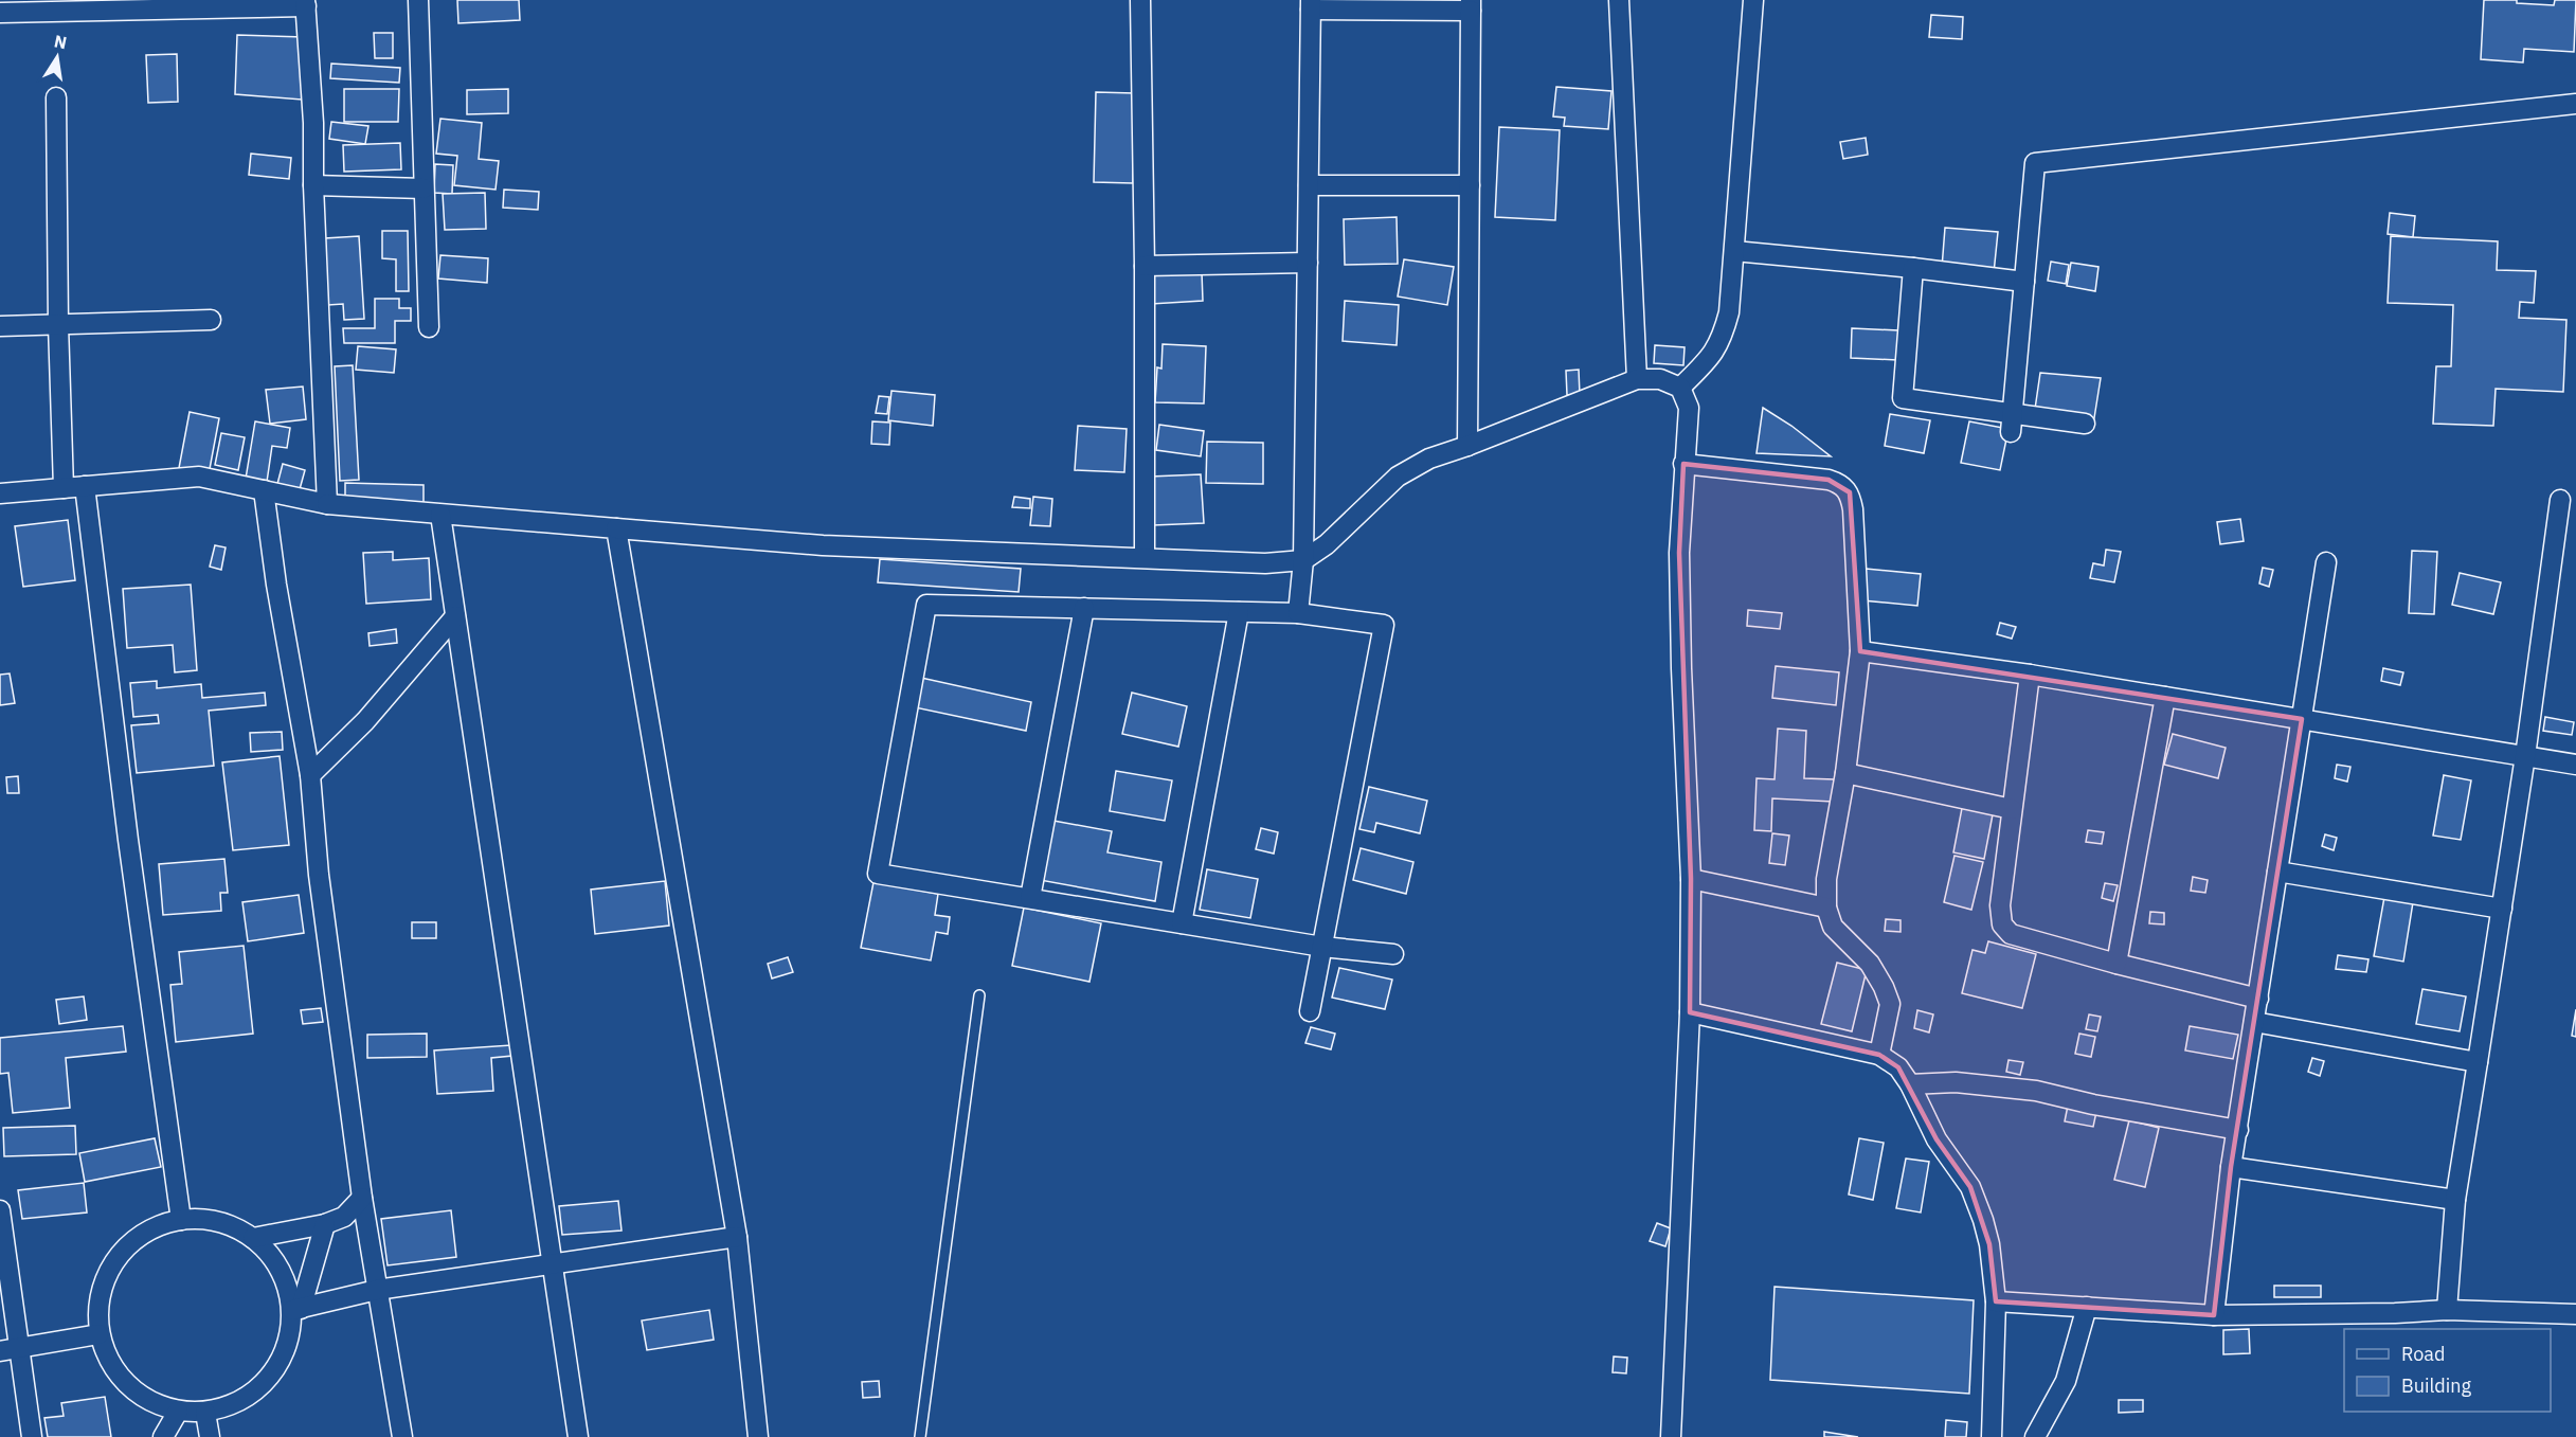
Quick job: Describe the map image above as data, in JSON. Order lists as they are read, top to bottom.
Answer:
{
  "legend": ["Road", "Building"],
  "north": "top"
}
